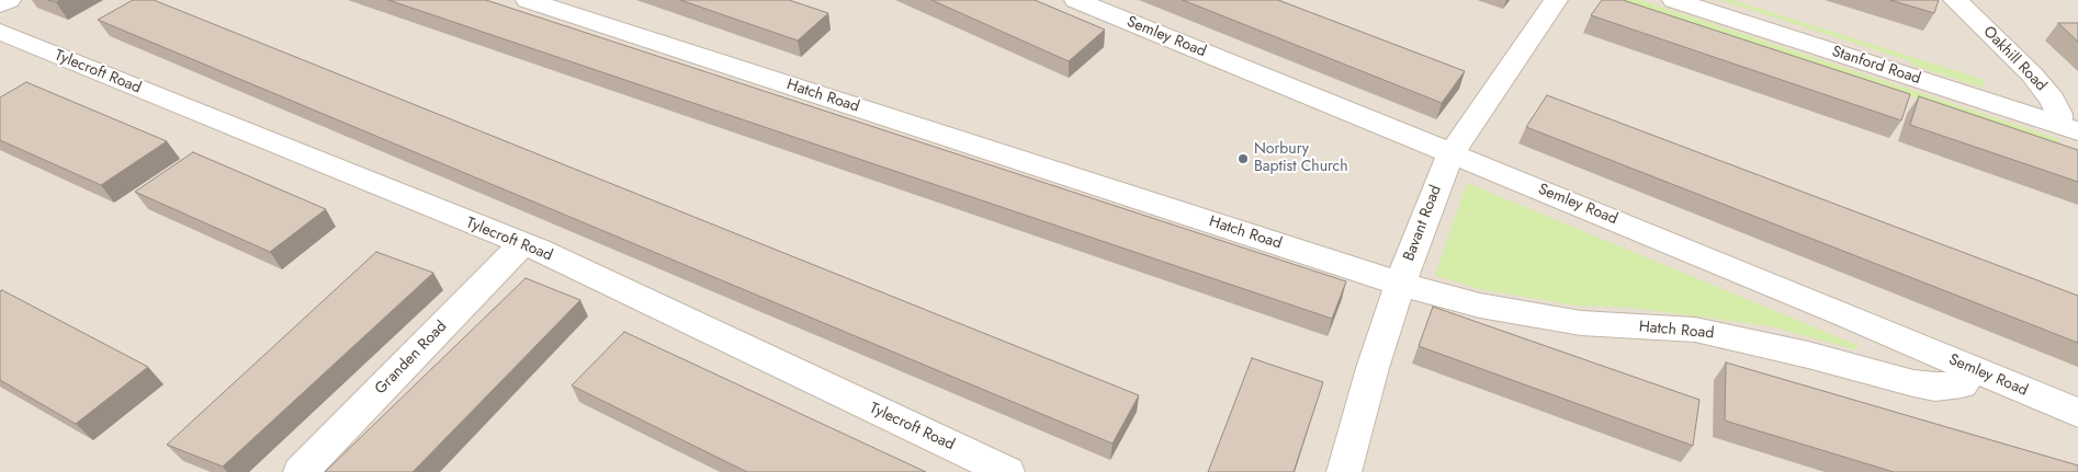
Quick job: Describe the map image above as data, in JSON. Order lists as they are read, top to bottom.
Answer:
{
  "streets": {
    "street": [
      "Semley Road",
      "Oakhill Road",
      "Stanford Road",
      "Tylecroft Road",
      "Hatch Road",
      "Bavant Road",
      "Granden Road"
    ]
  },
  "crossings": [
    ["Semley Road", "Hatch Road"],
    ["Semley Road", "Bavant Road"],
    ["Oakhill Road", "Stanford Road"],
    ["Tylecroft Road", "Granden Road"],
    ["Hatch Road", "Bavant Road"]
  ],
  "places": ["Norbury Baptist Church"]
}
